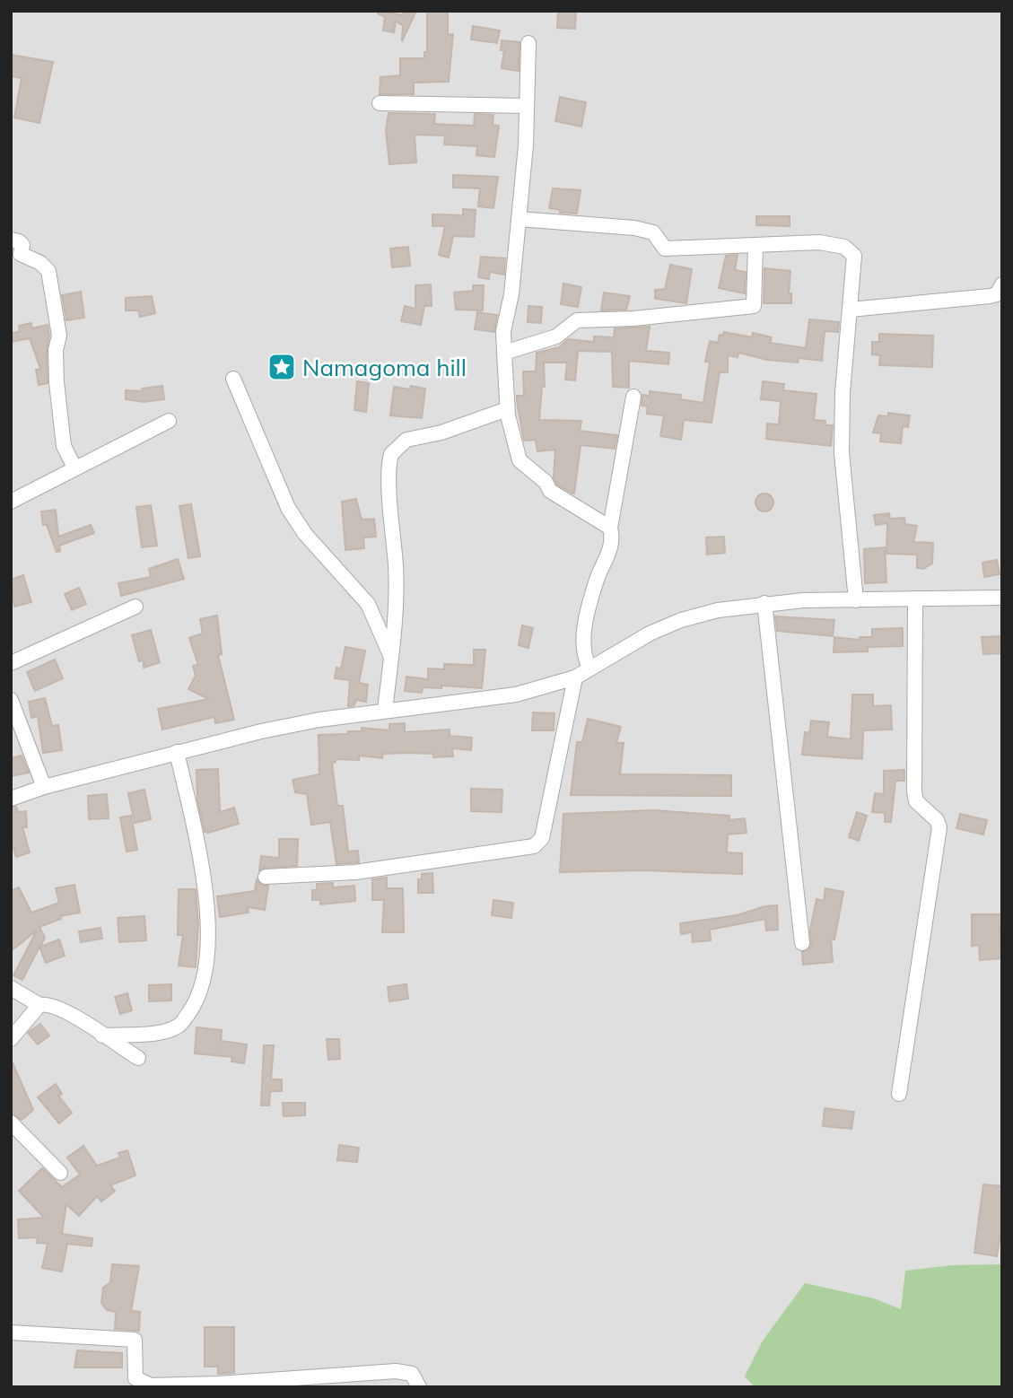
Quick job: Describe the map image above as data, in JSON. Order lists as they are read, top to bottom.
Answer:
{
  "places": {
    "place": ["Namagoma hill"]
  }
}
